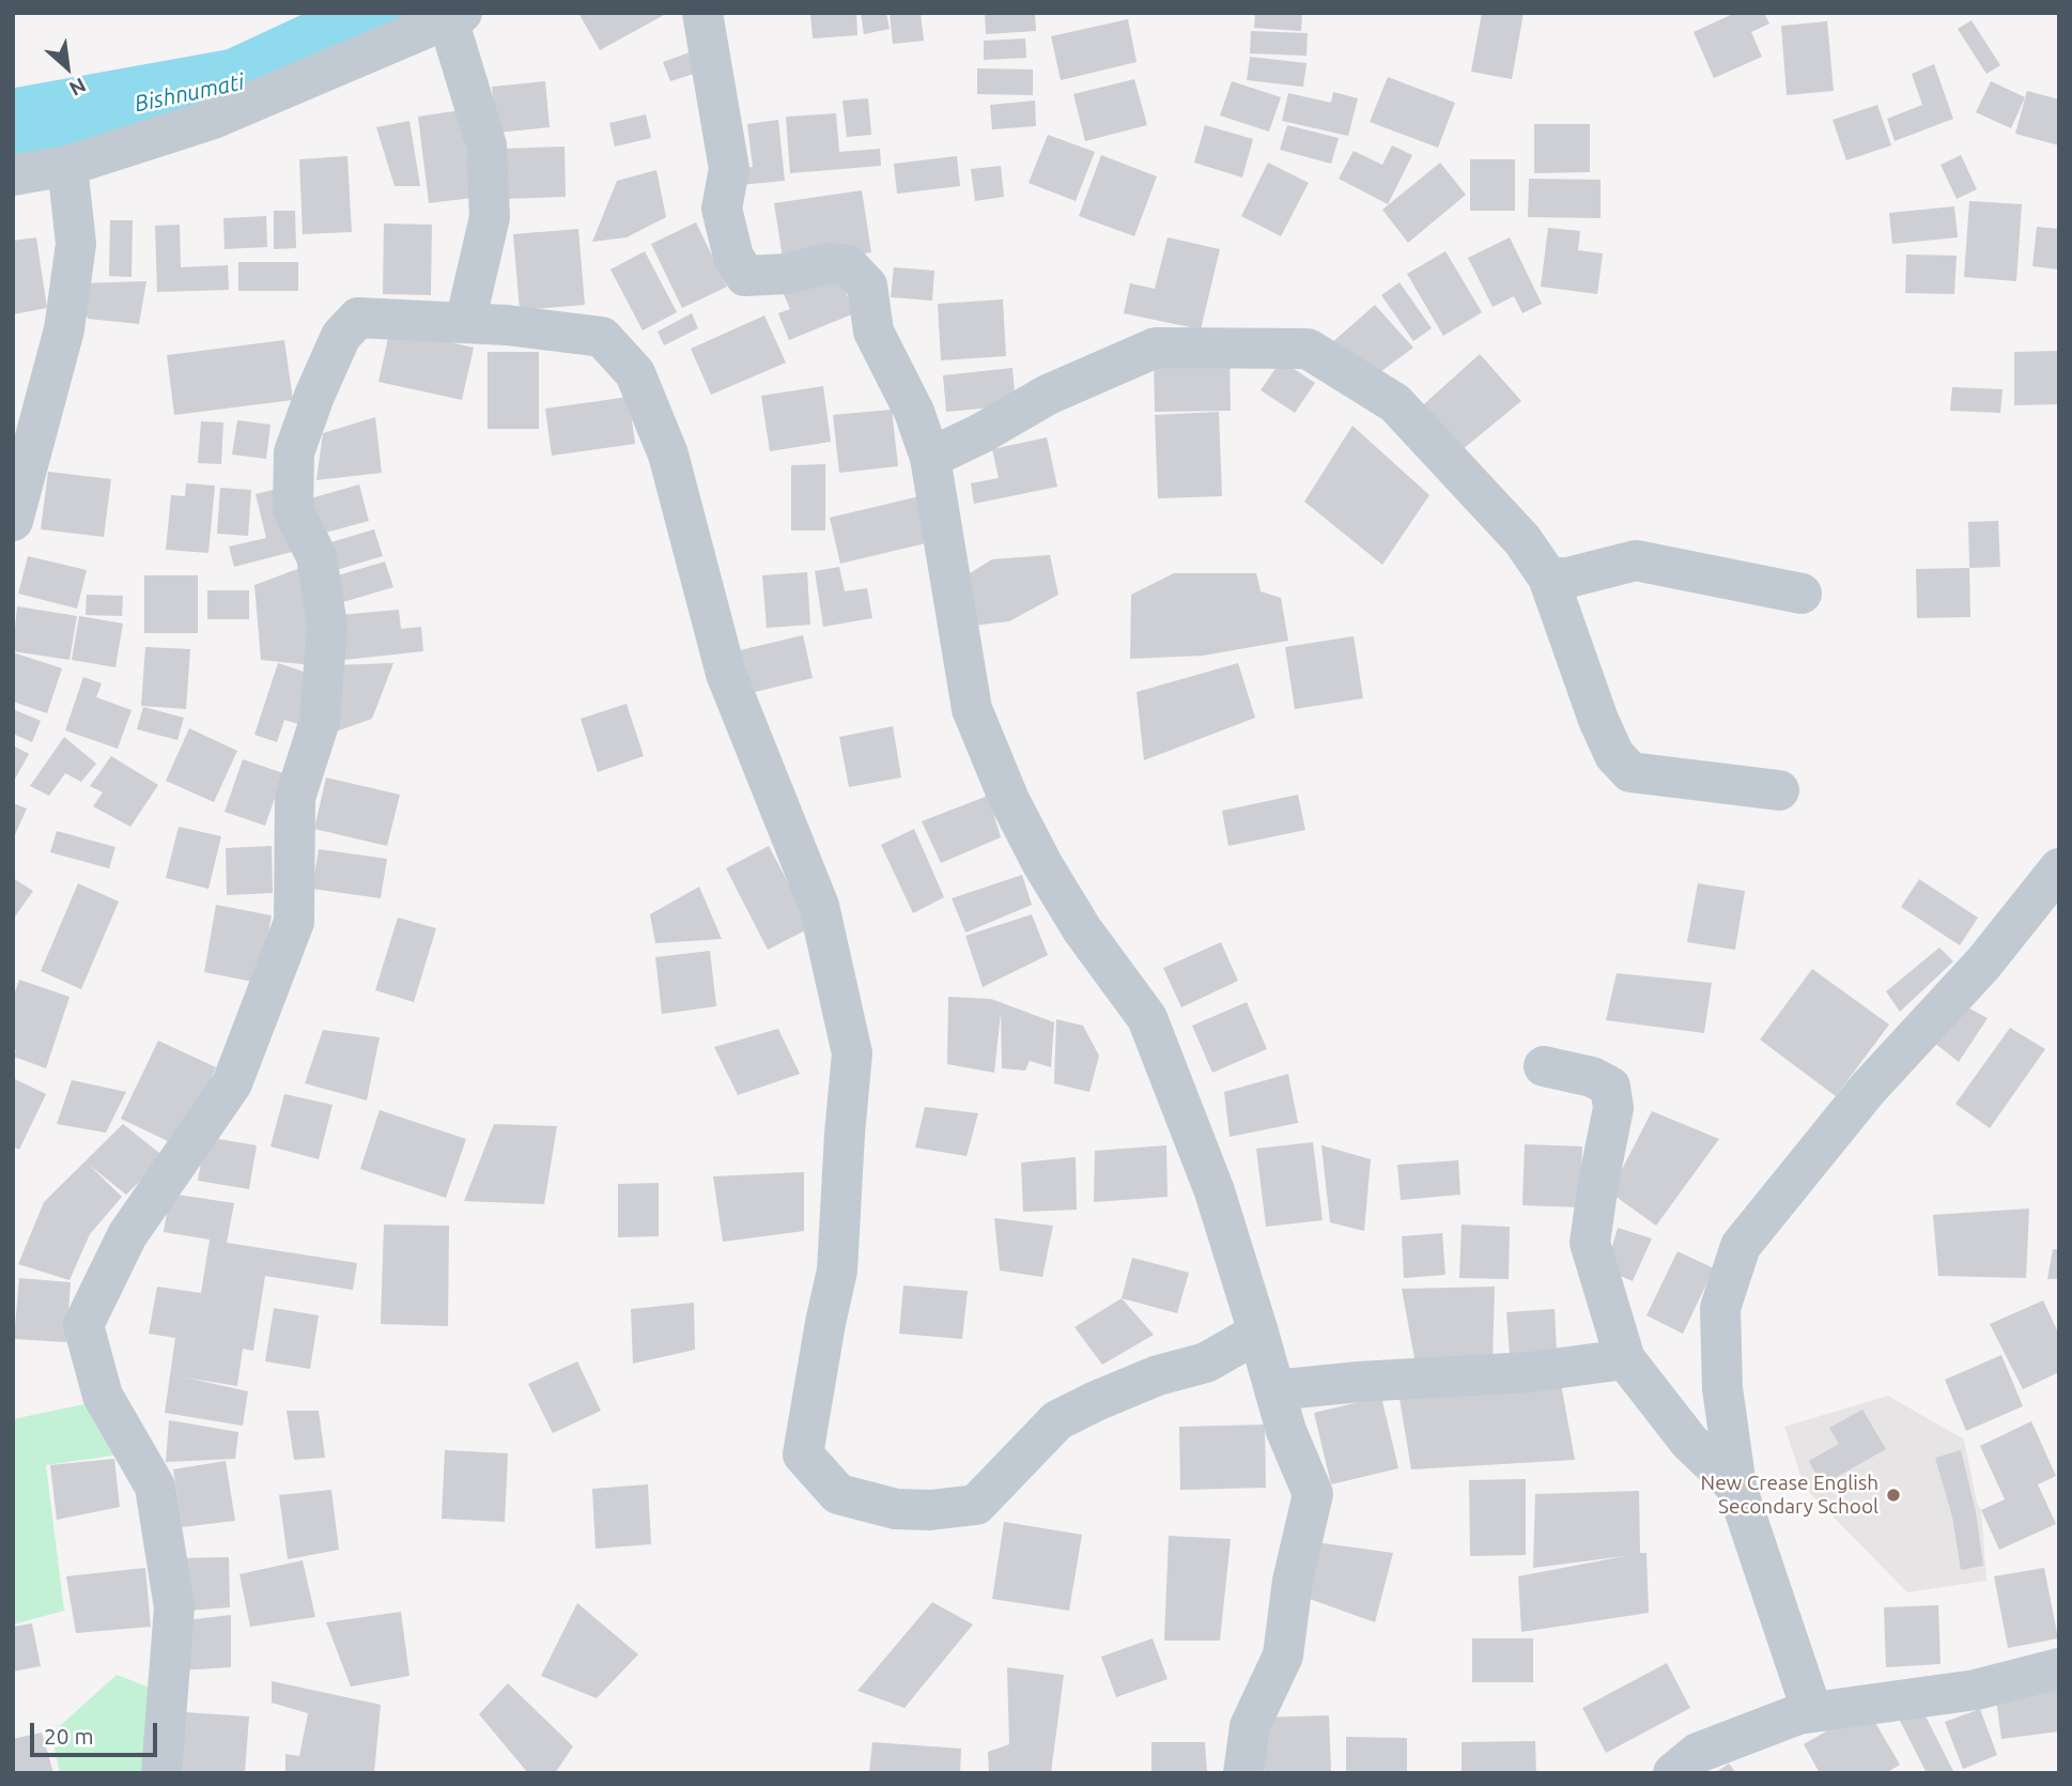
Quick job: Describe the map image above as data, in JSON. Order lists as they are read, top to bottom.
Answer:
{
  "water": ["Bishnumati"],
  "places": ["New Crease English Secondary School"],
  "scale_bar": "20 m",
  "north": "bottom right"
}
